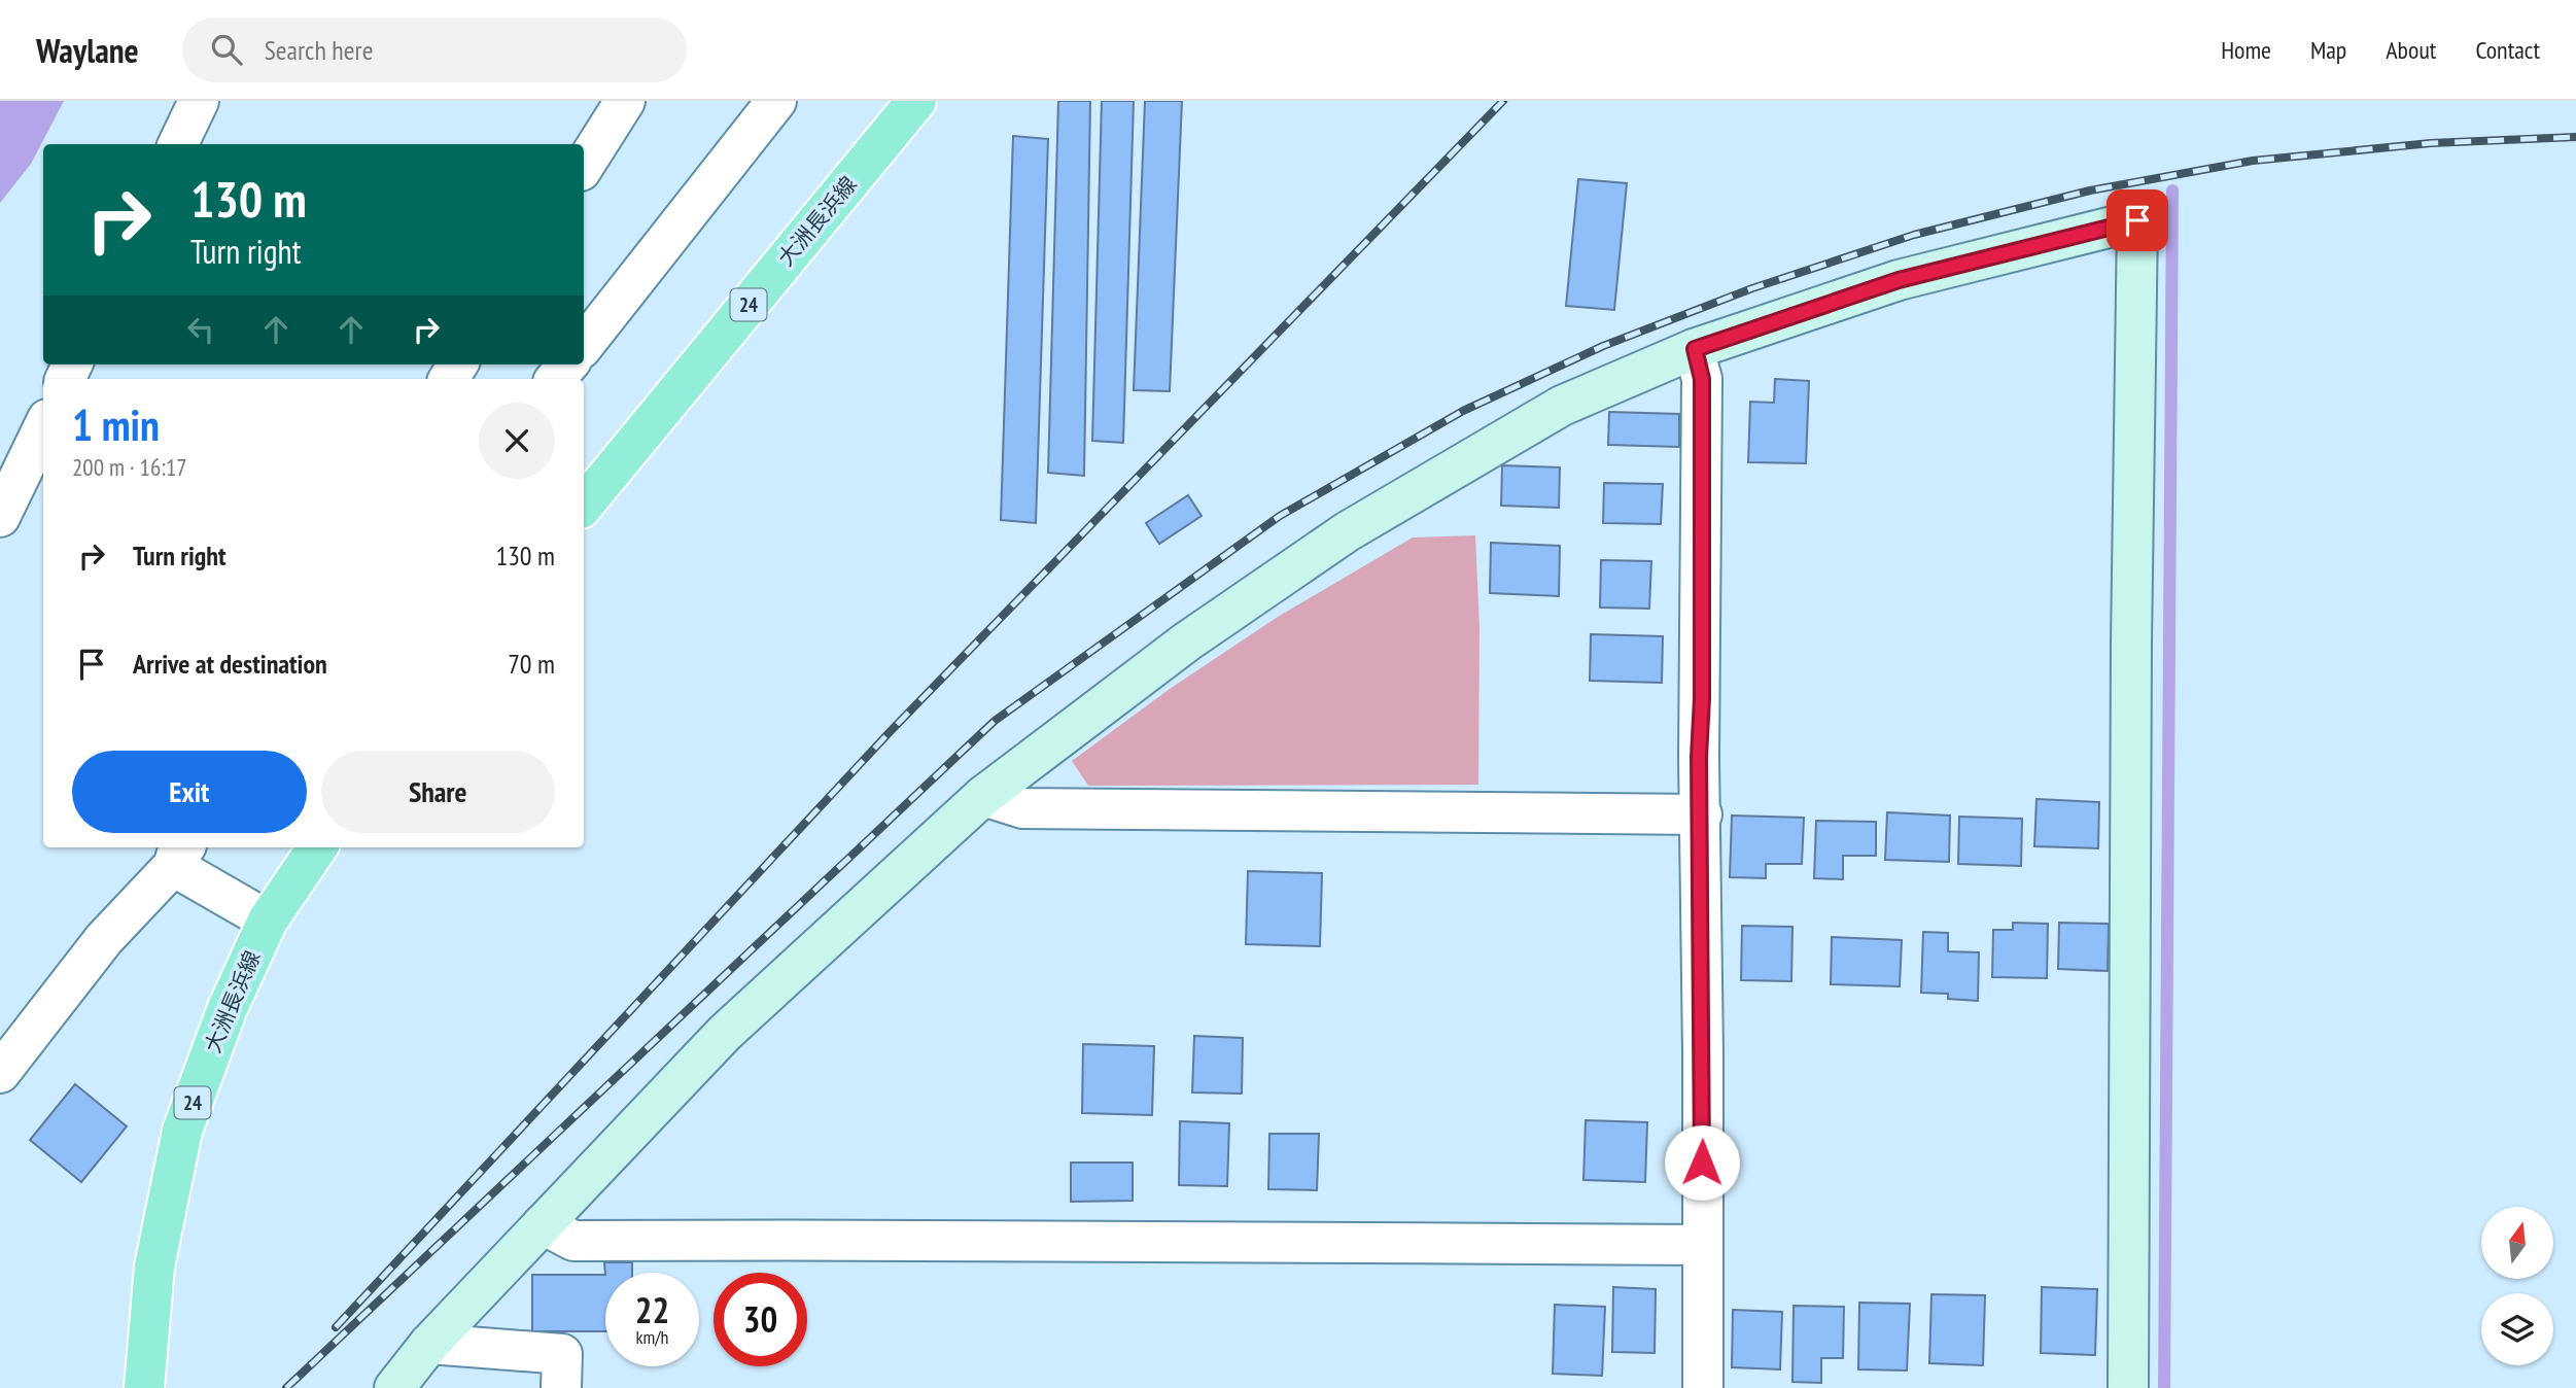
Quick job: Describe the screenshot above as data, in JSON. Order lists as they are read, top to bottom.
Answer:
{
  "streets": {
    "main road": ["大洲長浜線", "24"]
  },
  "north": "top",
  "page": {
    "header": "Waylane",
    "search": "Search here",
    "nav": [
      "Home",
      "Map",
      "About",
      "Contact"
    ],
    "turn": ["130 m", "Turn right"],
    "heading": ["1 min", "200 m · 16:17"],
    "list": [
      {
        "name": "Turn right",
        "value": "130 m"
      },
      {
        "name": "Arrive at destination",
        "value": "70 m"
      }
    ],
    "buttons": ["Exit", "Share"],
    "speed": "22 km/h",
    "limit": "30"
  }
}
